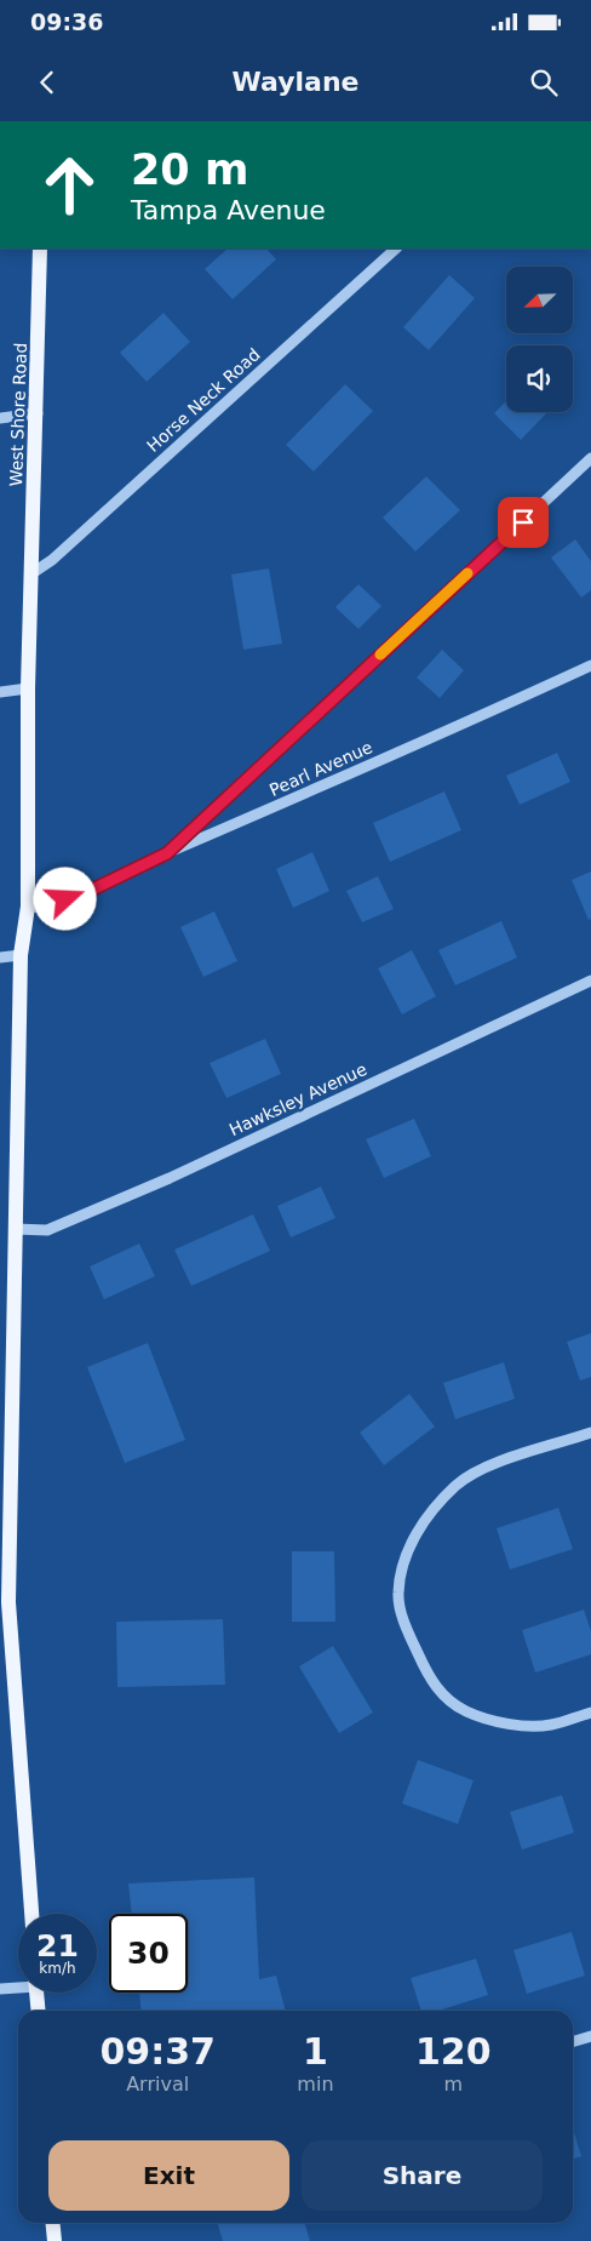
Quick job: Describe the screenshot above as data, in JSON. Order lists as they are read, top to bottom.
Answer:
{
  "streets": {
    "main road": ["West Shore Road"],
    "street": ["Horse Neck Road", "Pearl Avenue", "Hawksley Avenue"]
  },
  "crossings": [
    ["Horse Neck Road", "West Shore Road"],
    ["West Shore Road", "Pearl Avenue"],
    ["West Shore Road", "Hawksley Avenue"]
  ],
  "north": "bottom left",
  "page": {
    "status": "09:36",
    "header": "Waylane",
    "turn": ["20 m", "Tampa Avenue"],
    "speed": "21 km/h",
    "limit": "30",
    "eta": [
      "09:37",
      "Arrival",
      "1",
      "min",
      "120",
      "m"
    ],
    "buttons": ["Exit", "Share"]
  }
}
